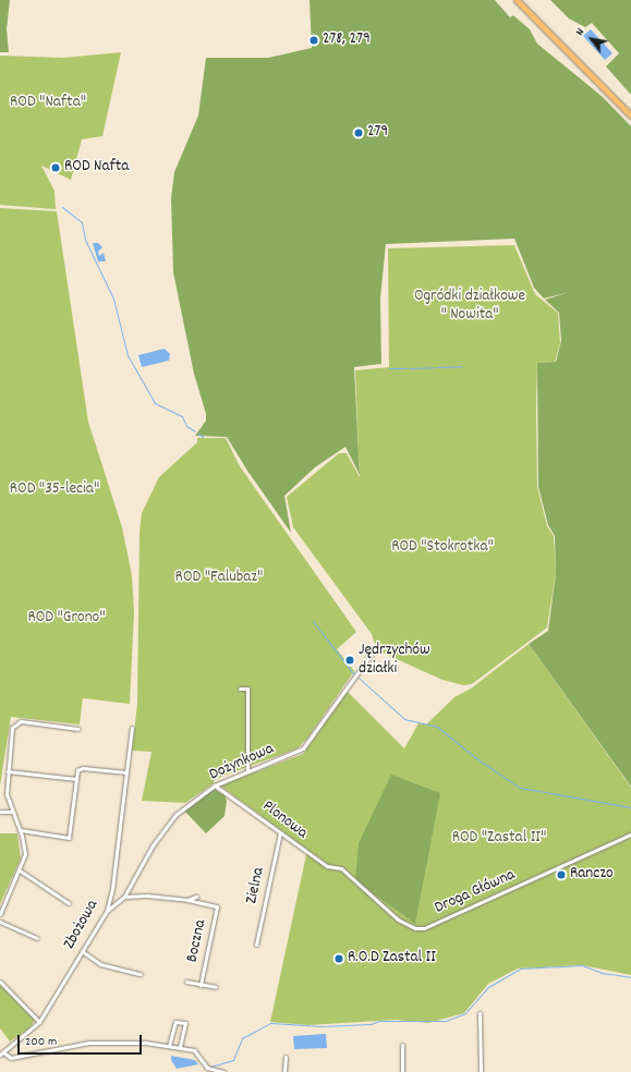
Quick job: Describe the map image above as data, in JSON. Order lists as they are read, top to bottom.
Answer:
{
  "streets": {
    "street": [
      "Dożynkowa",
      "Plonowa",
      "Zielna",
      "Droga Główna",
      "Zbożowa",
      "Boczna"
    ]
  },
  "crossings": [
    ["Dożynkowa", "Plonowa"],
    ["Dożynkowa", "Zbożowa"],
    ["Dożynkowa", "Boczna"],
    ["Plonowa", "Zielna"],
    ["Plonowa", "Droga Główna"]
  ],
  "parks": [
    "ROD \"Nafta\"",
    "Ogródki działkowe \" Nowita\"",
    "ROD \"35-lecia\"",
    "ROD \"Stokrotka\"",
    "ROD \"Falubaz\"",
    "ROD \"Grono\"",
    "ROD \"Zastal II\""
  ],
  "places": [
    "278, 279",
    "279",
    "ROD Nafta",
    "Jędrzychów działki",
    "Ranczo",
    "R.O.D Zastal II"
  ],
  "scale_bar": "200 m",
  "north": "top left"
}
